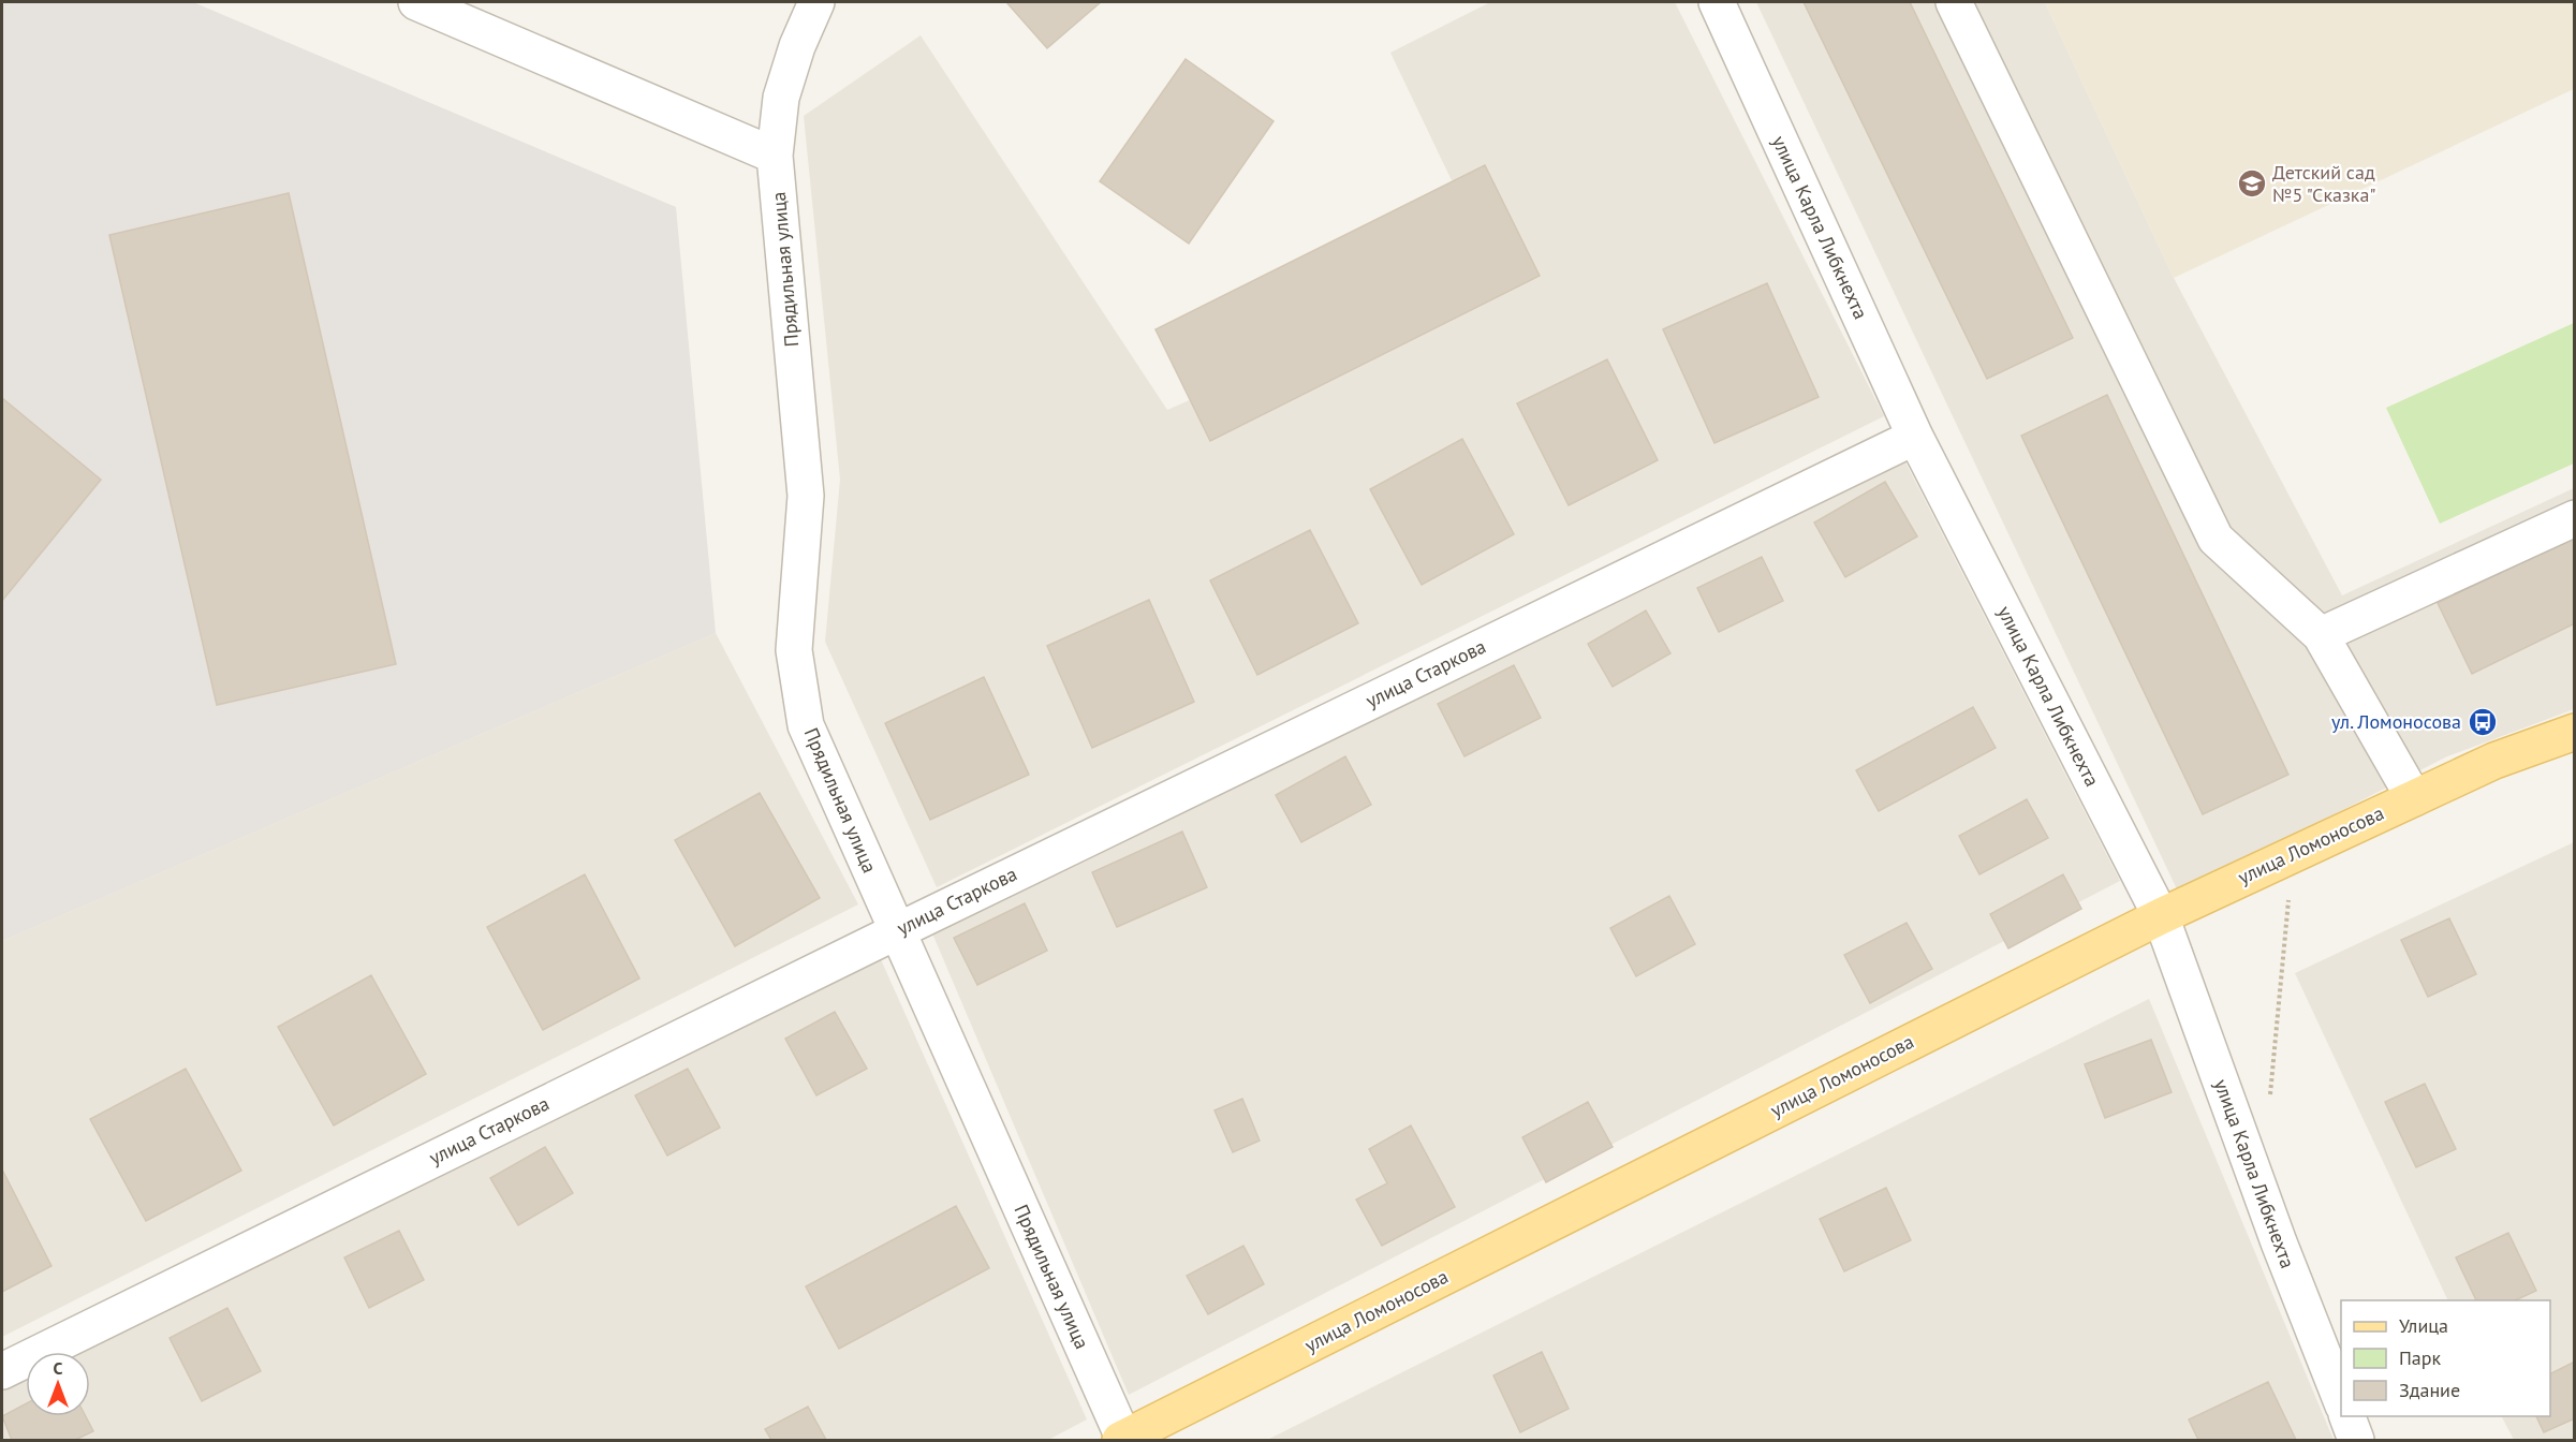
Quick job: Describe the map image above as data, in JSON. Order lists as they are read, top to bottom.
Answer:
{
  "streets": {
    "main road": ["улица Ломоносова"],
    "street": ["улица Карла Либкнехта", "Прядильная улица", "улица Старкова"]
  },
  "crossings": [
    ["улица Карла Либкнехта", "улица Старкова"],
    ["улица Карла Либкнехта", "улица Ломоносова"],
    ["Прядильная улица", "улица Старкова"],
    ["Прядильная улица", "улица Ломоносова"]
  ],
  "places": {
    "school or university": ["Детский сад №5 \"Сказка\""],
    "bus stop": ["ул. Ломоносова"]
  },
  "legend": ["Улица", "Парк", "Здание"],
  "north": "top"
}
